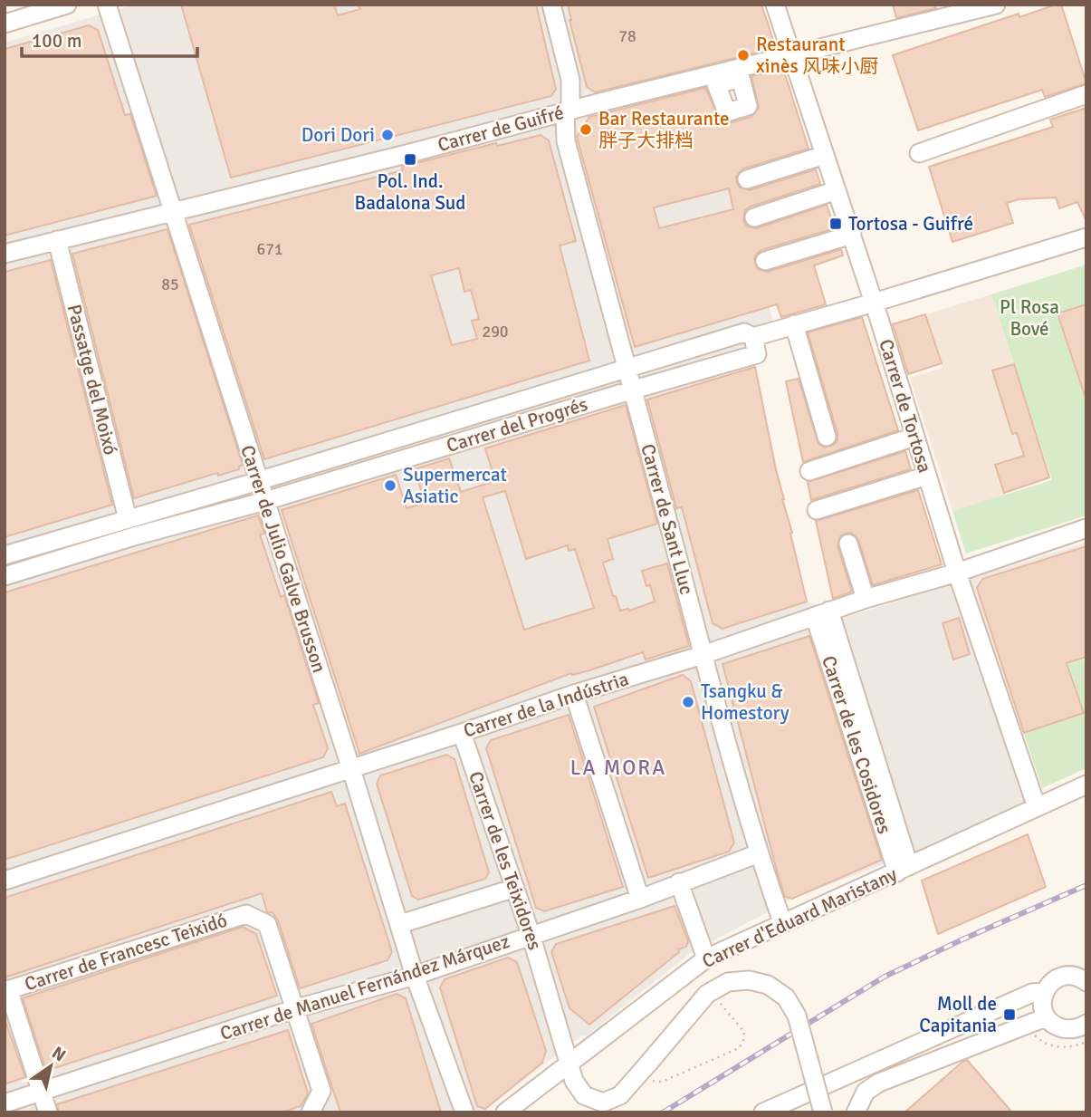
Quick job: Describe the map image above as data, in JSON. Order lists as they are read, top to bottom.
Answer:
{
  "streets": {
    "street": [
      "Carrer de Guifré",
      "Passatge del Moixó",
      "Carrer de Tortosa",
      "Carrer del Progrés",
      "Carrer de Sant Lluc",
      "Carrer de Julio Galve Brusson",
      "Carrer de la Indústria",
      "Carrer de les Cosidores",
      "Carrer de les Teixidores",
      "Carrer d'Eduard Maristany",
      "Carrer de Francesc Teixidó",
      "Carrer de Manuel Fernández Márquez"
    ]
  },
  "crossings": [
    ["Carrer de Guifré", "Passatge del Moixó"],
    ["Carrer de Guifré", "Carrer de Tortosa"],
    ["Carrer de Guifré", "Carrer de Sant Lluc"],
    ["Carrer de Guifré", "Carrer de Julio Galve Brusson"],
    ["Passatge del Moixó", "Carrer del Progrés"],
    ["Carrer de Tortosa", "Carrer del Progrés"],
    ["Carrer de Tortosa", "Carrer de la Indústria"],
    ["Carrer de Tortosa", "Carrer d'Eduard Maristany"],
    ["Carrer del Progrés", "Carrer de Sant Lluc"],
    ["Carrer del Progrés", "Carrer de Julio Galve Brusson"],
    ["Carrer de Sant Lluc", "Carrer de la Indústria"],
    ["Carrer de Sant Lluc", "Carrer d'Eduard Maristany"],
    ["Carrer de Sant Lluc", "Carrer de Manuel Fernández Márquez"],
    ["Carrer de Julio Galve Brusson", "Carrer de la Indústria"],
    ["Carrer de Julio Galve Brusson", "Carrer de Manuel Fernández Márquez"],
    ["Carrer de la Indústria", "Carrer de les Cosidores"],
    ["Carrer de la Indústria", "Carrer de les Teixidores"],
    ["Carrer de les Cosidores", "Carrer d'Eduard Maristany"],
    ["Carrer de les Teixidores", "Carrer d'Eduard Maristany"],
    ["Carrer de les Teixidores", "Carrer de Manuel Fernández Márquez"],
    ["Carrer de Francesc Teixidó", "Carrer de Manuel Fernández Márquez"]
  ],
  "districts": ["LA MORA"],
  "parks": ["Pl Rosa Bové"],
  "places": {
    "other": [
      "Restaurant xinès 风味小厨",
      "Bar Restaurante 胖子大排档",
      "Dori Dori",
      "Supermercat Asiatic",
      "Tsangku & Homestory"
    ],
    "transit": ["Pol. Ind. Badalona Sud", "Tortosa - Guifré", "Moll de Capitania"]
  },
  "house_numbers": [
    "78",
    "671",
    "85",
    "290"
  ],
  "scale_bar": "100 m",
  "north": "top right"
}
